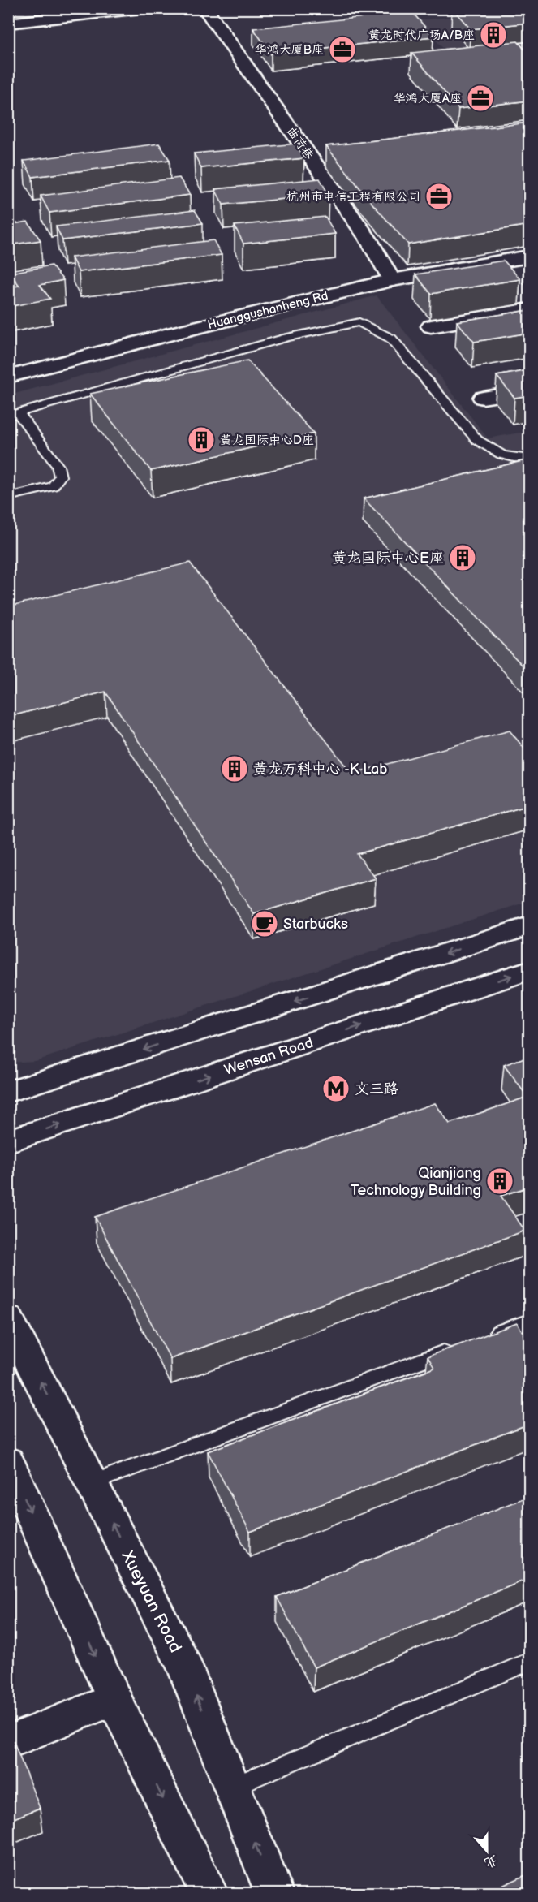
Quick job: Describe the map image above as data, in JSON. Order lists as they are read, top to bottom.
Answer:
{
  "streets": {
    "main road": [
      "曲荷巷",
      "Huanggushanheng Rd",
      "Wensan Road",
      "Xueyuan Road"
    ]
  },
  "crossings": [
    ["曲荷巷", "Huanggushanheng Rd"]
  ],
  "places": {
    "building": [
      "黄龙时代广场A/B座",
      "黄龙国际中心D座",
      "黄龙国际中心E座",
      "黄龙万科中心 -K Lab",
      "Qianjiang Technology Building"
    ],
    "office": ["华鸿大厦B座", "华鸿大厦A座", "杭州市电信工程有限公司"],
    "cafe": ["Starbucks"],
    "metro station": ["文三路"]
  },
  "north": "bottom"
}
